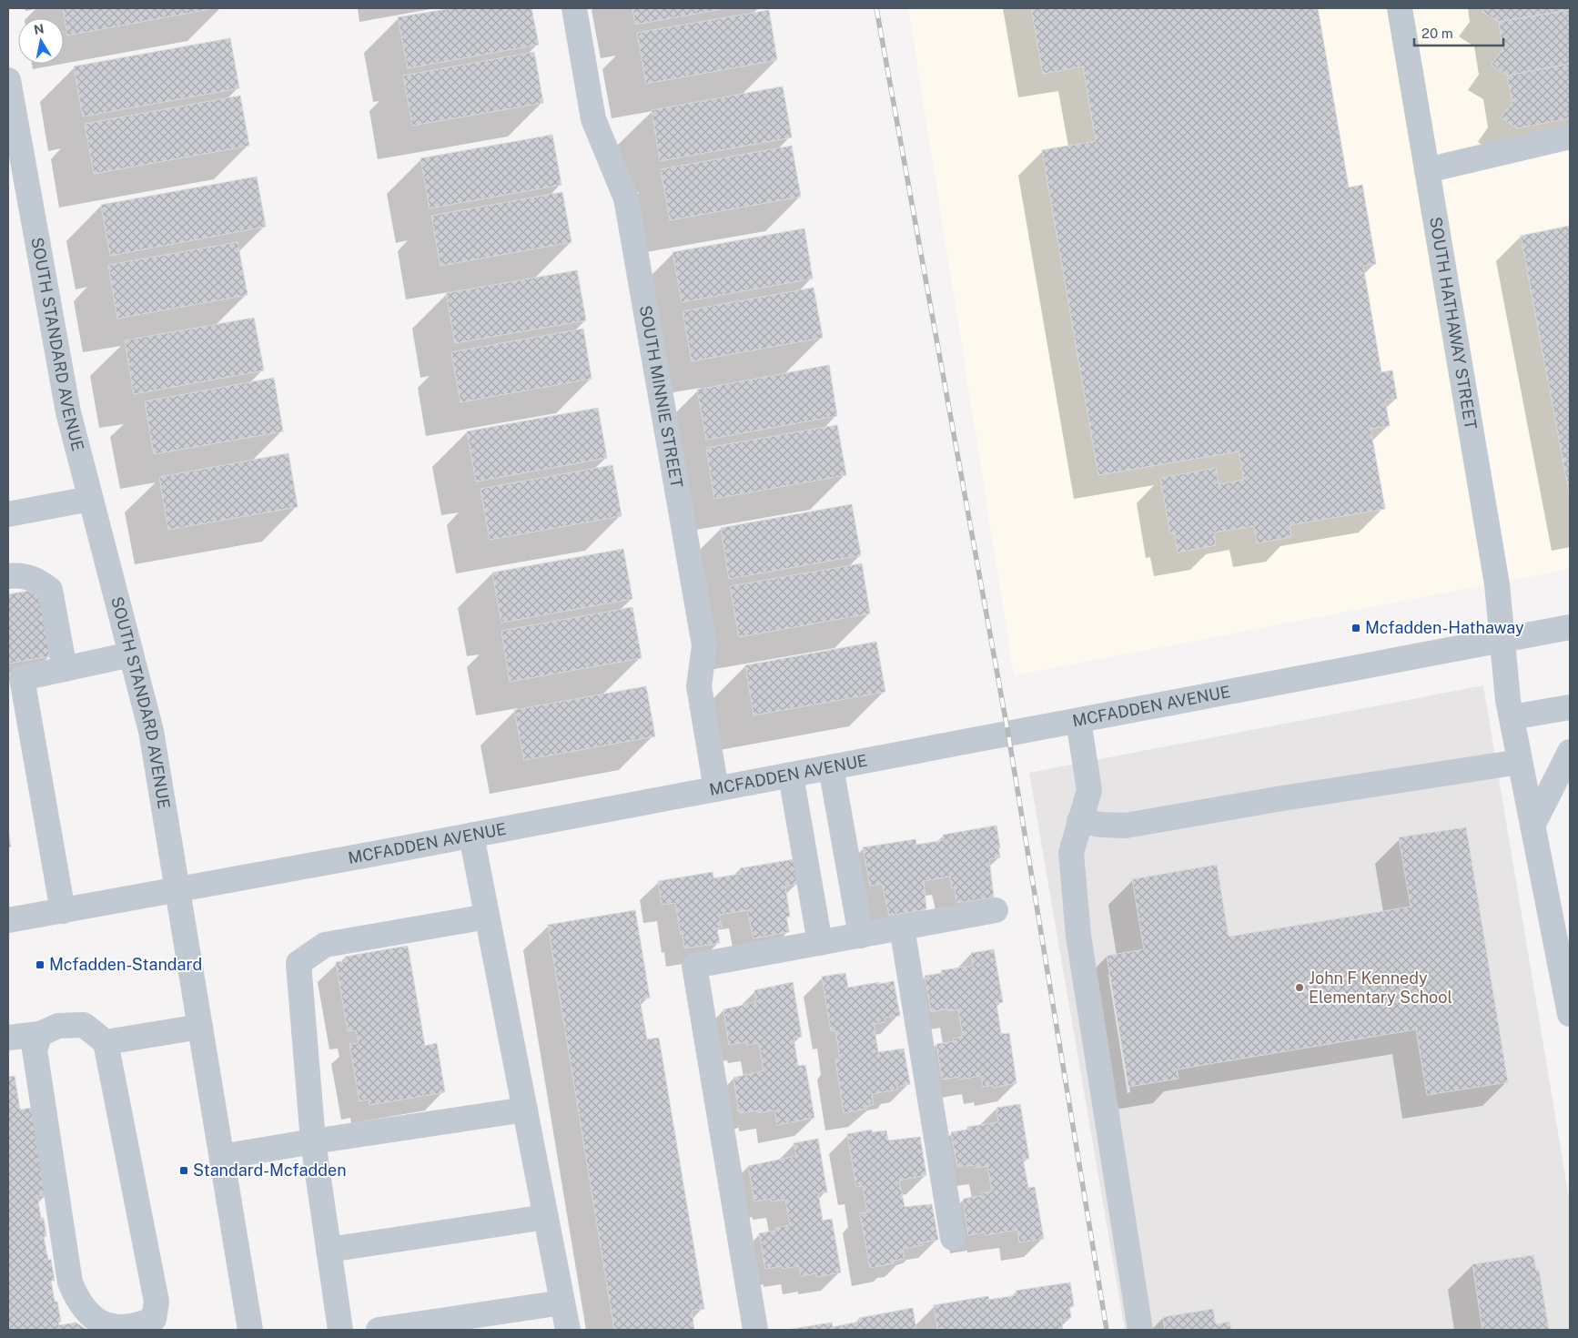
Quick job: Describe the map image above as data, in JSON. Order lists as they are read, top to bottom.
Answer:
{
  "streets": {
    "street": [
      "SOUTH HATHAWAY STREET",
      "SOUTH STANDARD AVENUE",
      "SOUTH MINNIE STREET",
      "MCFADDEN AVENUE"
    ]
  },
  "crossings": [
    ["SOUTH HATHAWAY STREET", "MCFADDEN AVENUE"],
    ["SOUTH STANDARD AVENUE", "MCFADDEN AVENUE"],
    ["SOUTH MINNIE STREET", "MCFADDEN AVENUE"]
  ],
  "places": {
    "transit": ["Mcfadden-Hathaway", "Mcfadden-Standard", "Standard-Mcfadden"],
    "other": ["John F Kennedy Elementary School"]
  },
  "scale_bar": "20 m",
  "north": "top"
}
